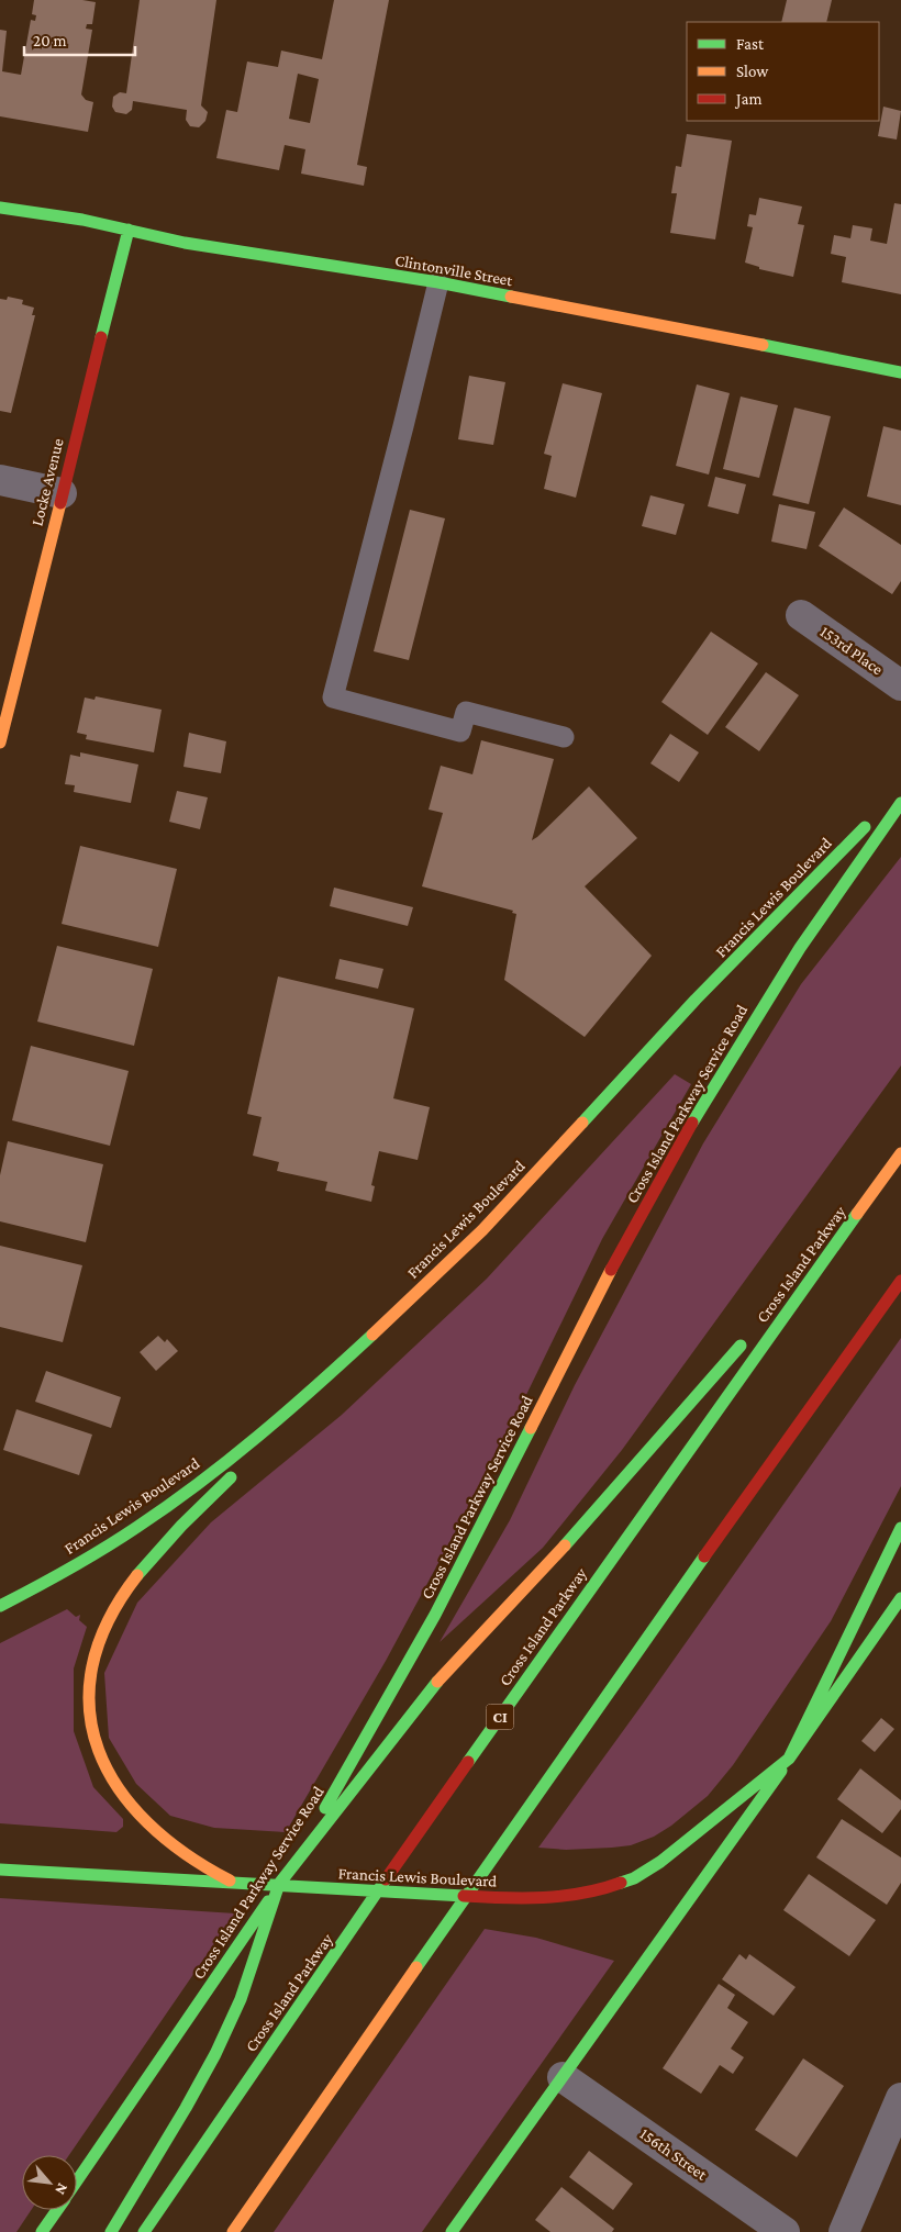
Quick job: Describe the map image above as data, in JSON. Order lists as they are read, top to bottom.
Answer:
{
  "streets": {
    "main road": [
      "Clintonville Street",
      "Locke Avenue",
      "Francis Lewis Boulevard",
      "Cross Island Parkway Service Road",
      "Cross Island Parkway",
      "CI"
    ],
    "street": ["153rd Place", "156th Street"]
  },
  "crossings": [
    ["Clintonville Street", "Locke Avenue"]
  ],
  "legend": ["Fast", "Slow", "Jam"],
  "scale_bar": "20 m",
  "north": "bottom right"
}
